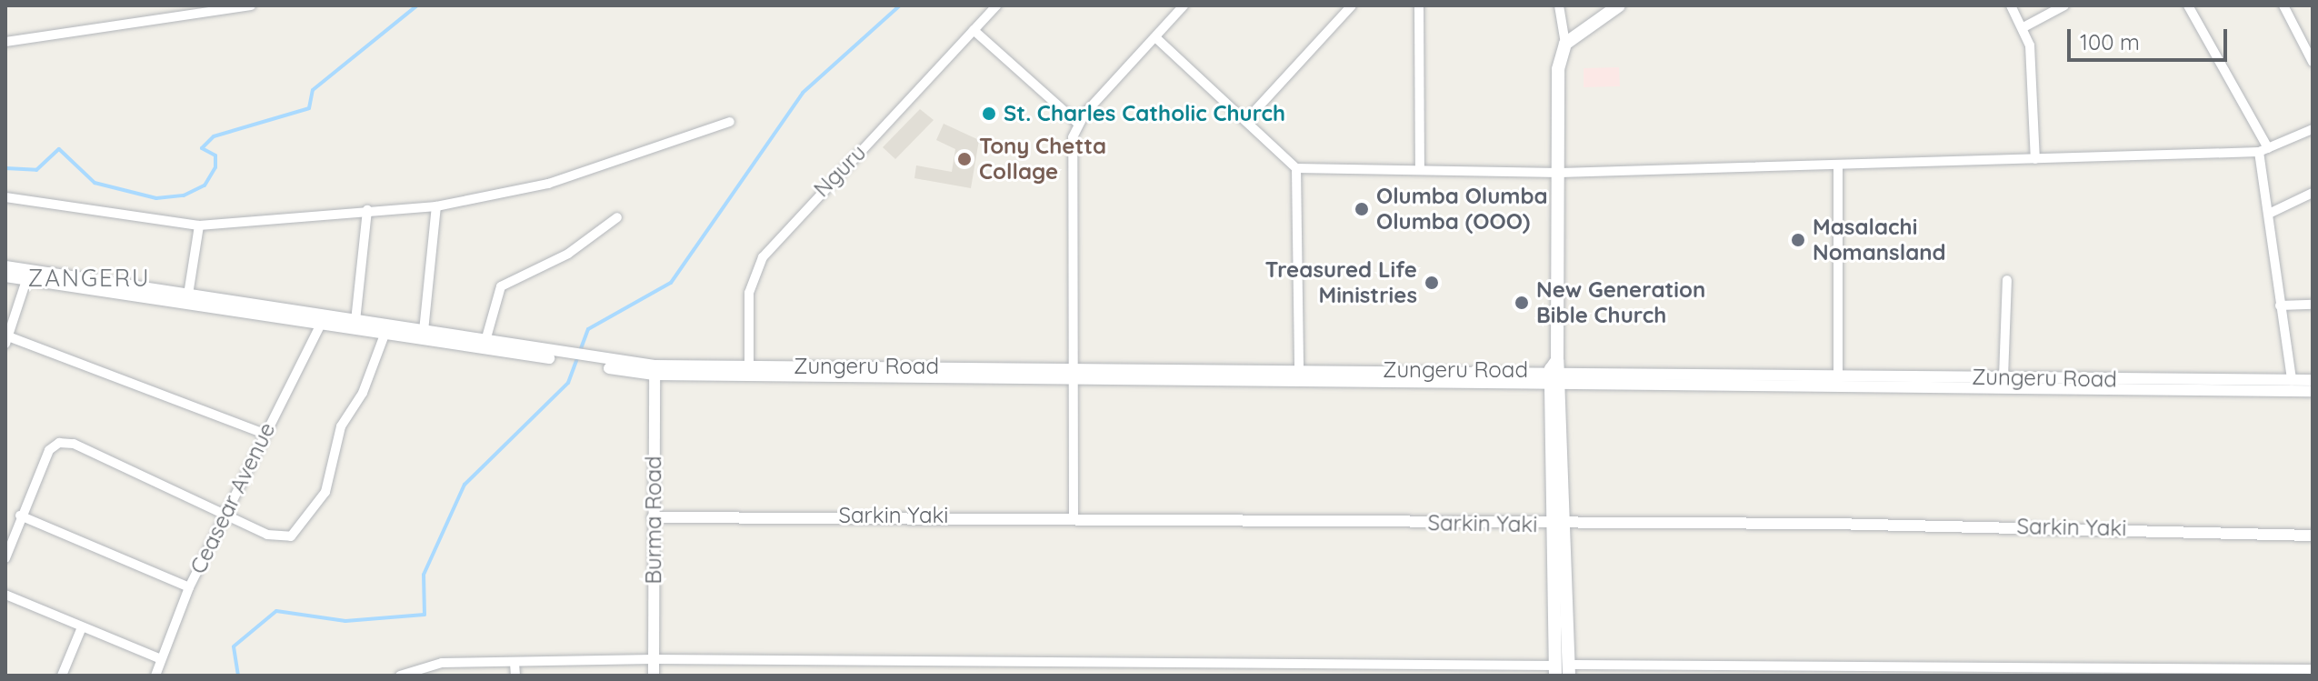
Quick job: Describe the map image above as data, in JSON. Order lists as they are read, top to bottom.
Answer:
{
  "streets": {
    "street": [
      "Nguru",
      "Zungeru Road",
      "Ceasear Avenue",
      "Sarkin Yaki",
      "Burma Road"
    ]
  },
  "crossings": [
    ["Nguru", "Zungeru Road"],
    ["Zungeru Road", "Burma Road"],
    ["Sarkin Yaki", "Burma Road"]
  ],
  "districts": ["ZANGERU"],
  "places": [
    "St. Charles Catholic Church",
    "Tony Chetta Collage",
    "Olumba Olumba Olumba (OOO)",
    "Masalachi Nomansland",
    "Treasured Life Ministries",
    "New Generation Bible Church"
  ],
  "scale_bar": "100 m"
}
